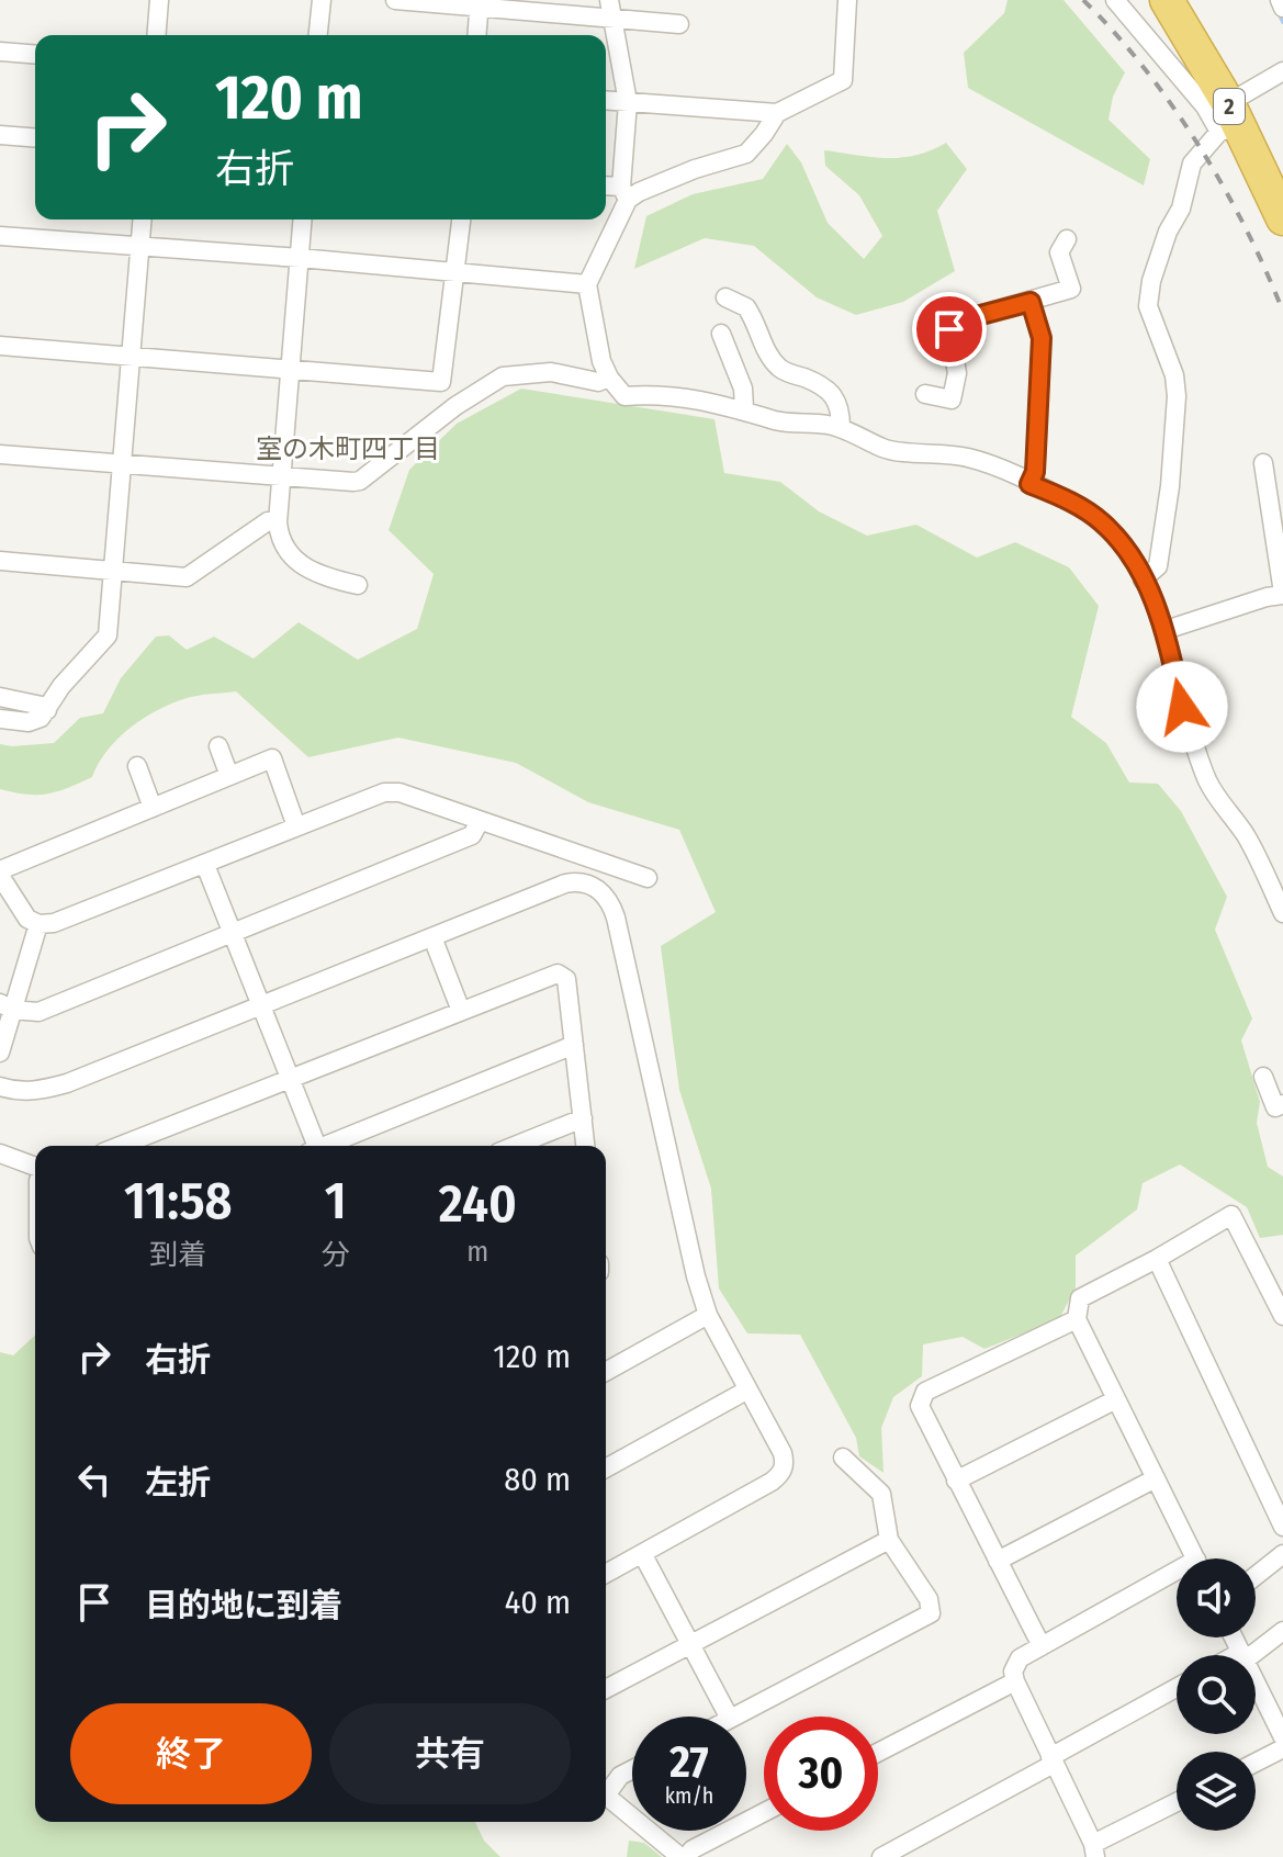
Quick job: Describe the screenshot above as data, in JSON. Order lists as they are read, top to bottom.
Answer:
{
  "streets": {
    "highway": ["2"]
  },
  "districts": ["室の木町四丁目"],
  "page": {
    "turn": ["120 m", "右折"],
    "eta": [
      "11:58",
      "到着",
      "1",
      "分",
      "240",
      "m"
    ],
    "list": [
      {
        "name": "右折",
        "value": "120 m"
      },
      {
        "name": "左折",
        "value": "80 m"
      },
      {
        "name": "目的地に到着",
        "value": "40 m"
      }
    ],
    "buttons": ["終了", "共有"],
    "speed": "27 km/h",
    "limit": "30"
  }
}
